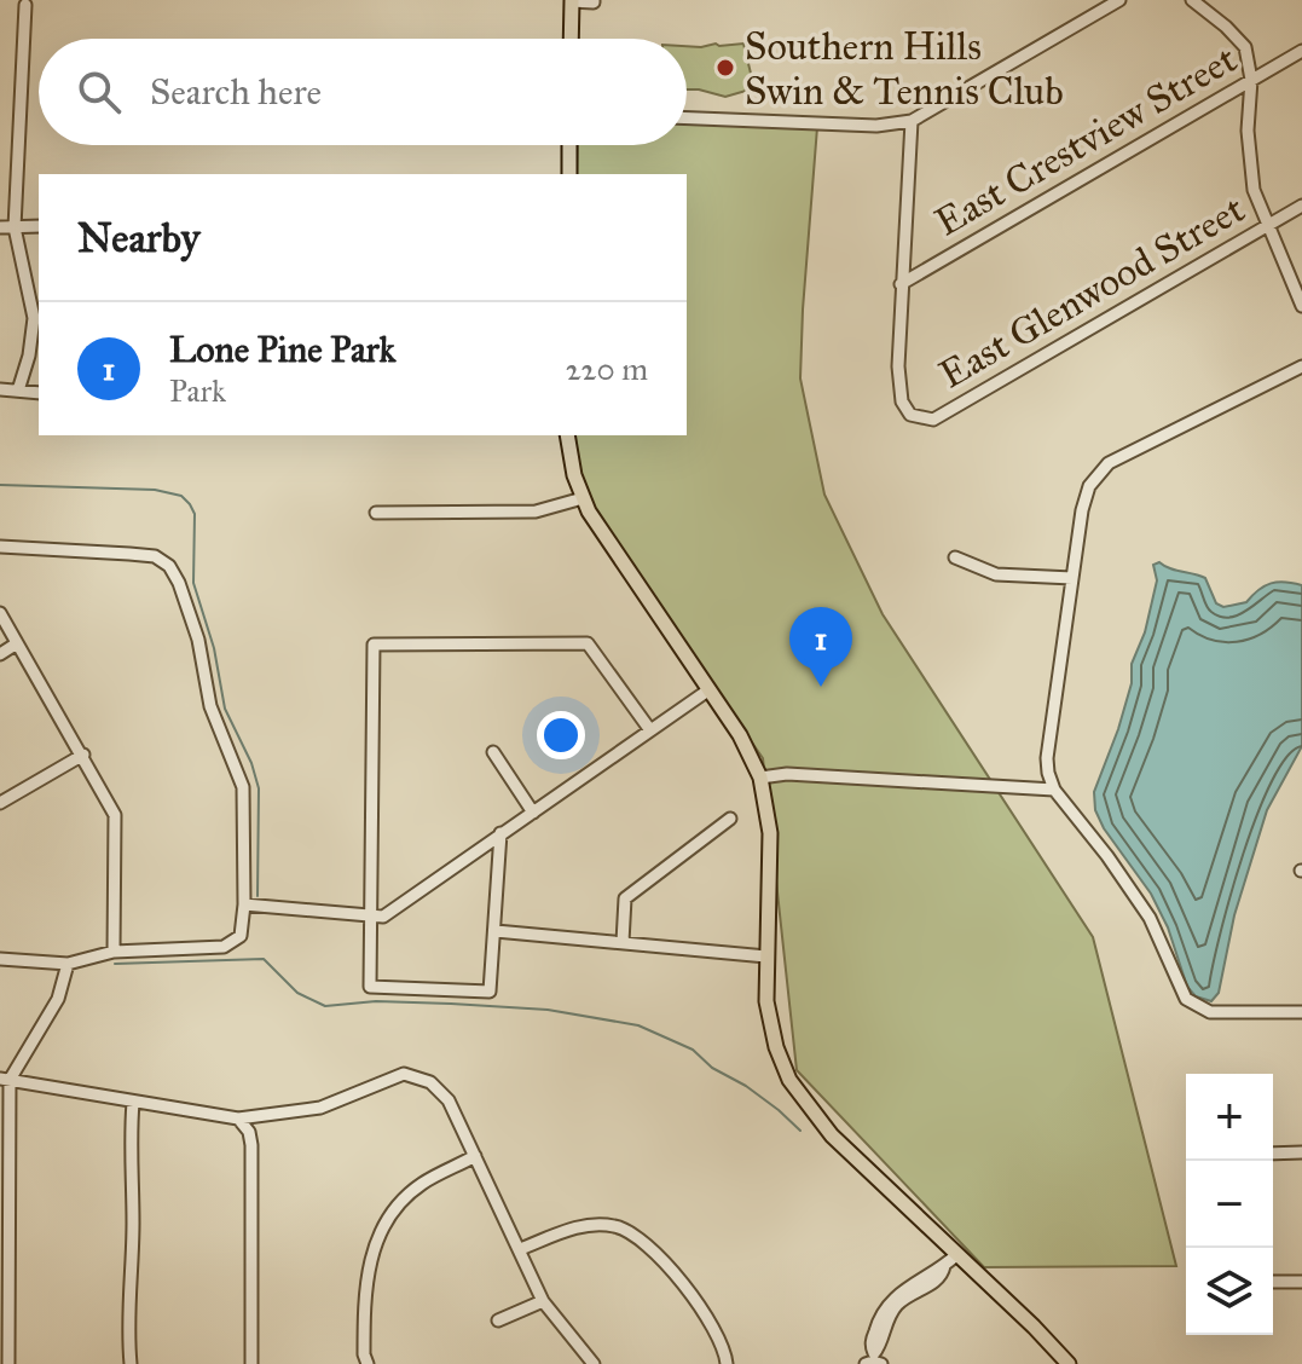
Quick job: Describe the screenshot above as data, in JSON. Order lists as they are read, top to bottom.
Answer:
{
  "streets": {
    "street": ["East Crestview Street", "East Glenwood Street"]
  },
  "crossings": [
    ["East Crestview Street", "East Glenwood Street"]
  ],
  "places": ["Southern Hills Swin & Tennis Club"],
  "page": {
    "search": "Search here",
    "heading": "Nearby",
    "list": [
      {
        "mark": "1",
        "name": "Lone Pine Park",
        "note": "Park",
        "value": "220 m"
      }
    ],
    "pins": "1",
    "map_buttons": ["+", "−"]
  }
}
